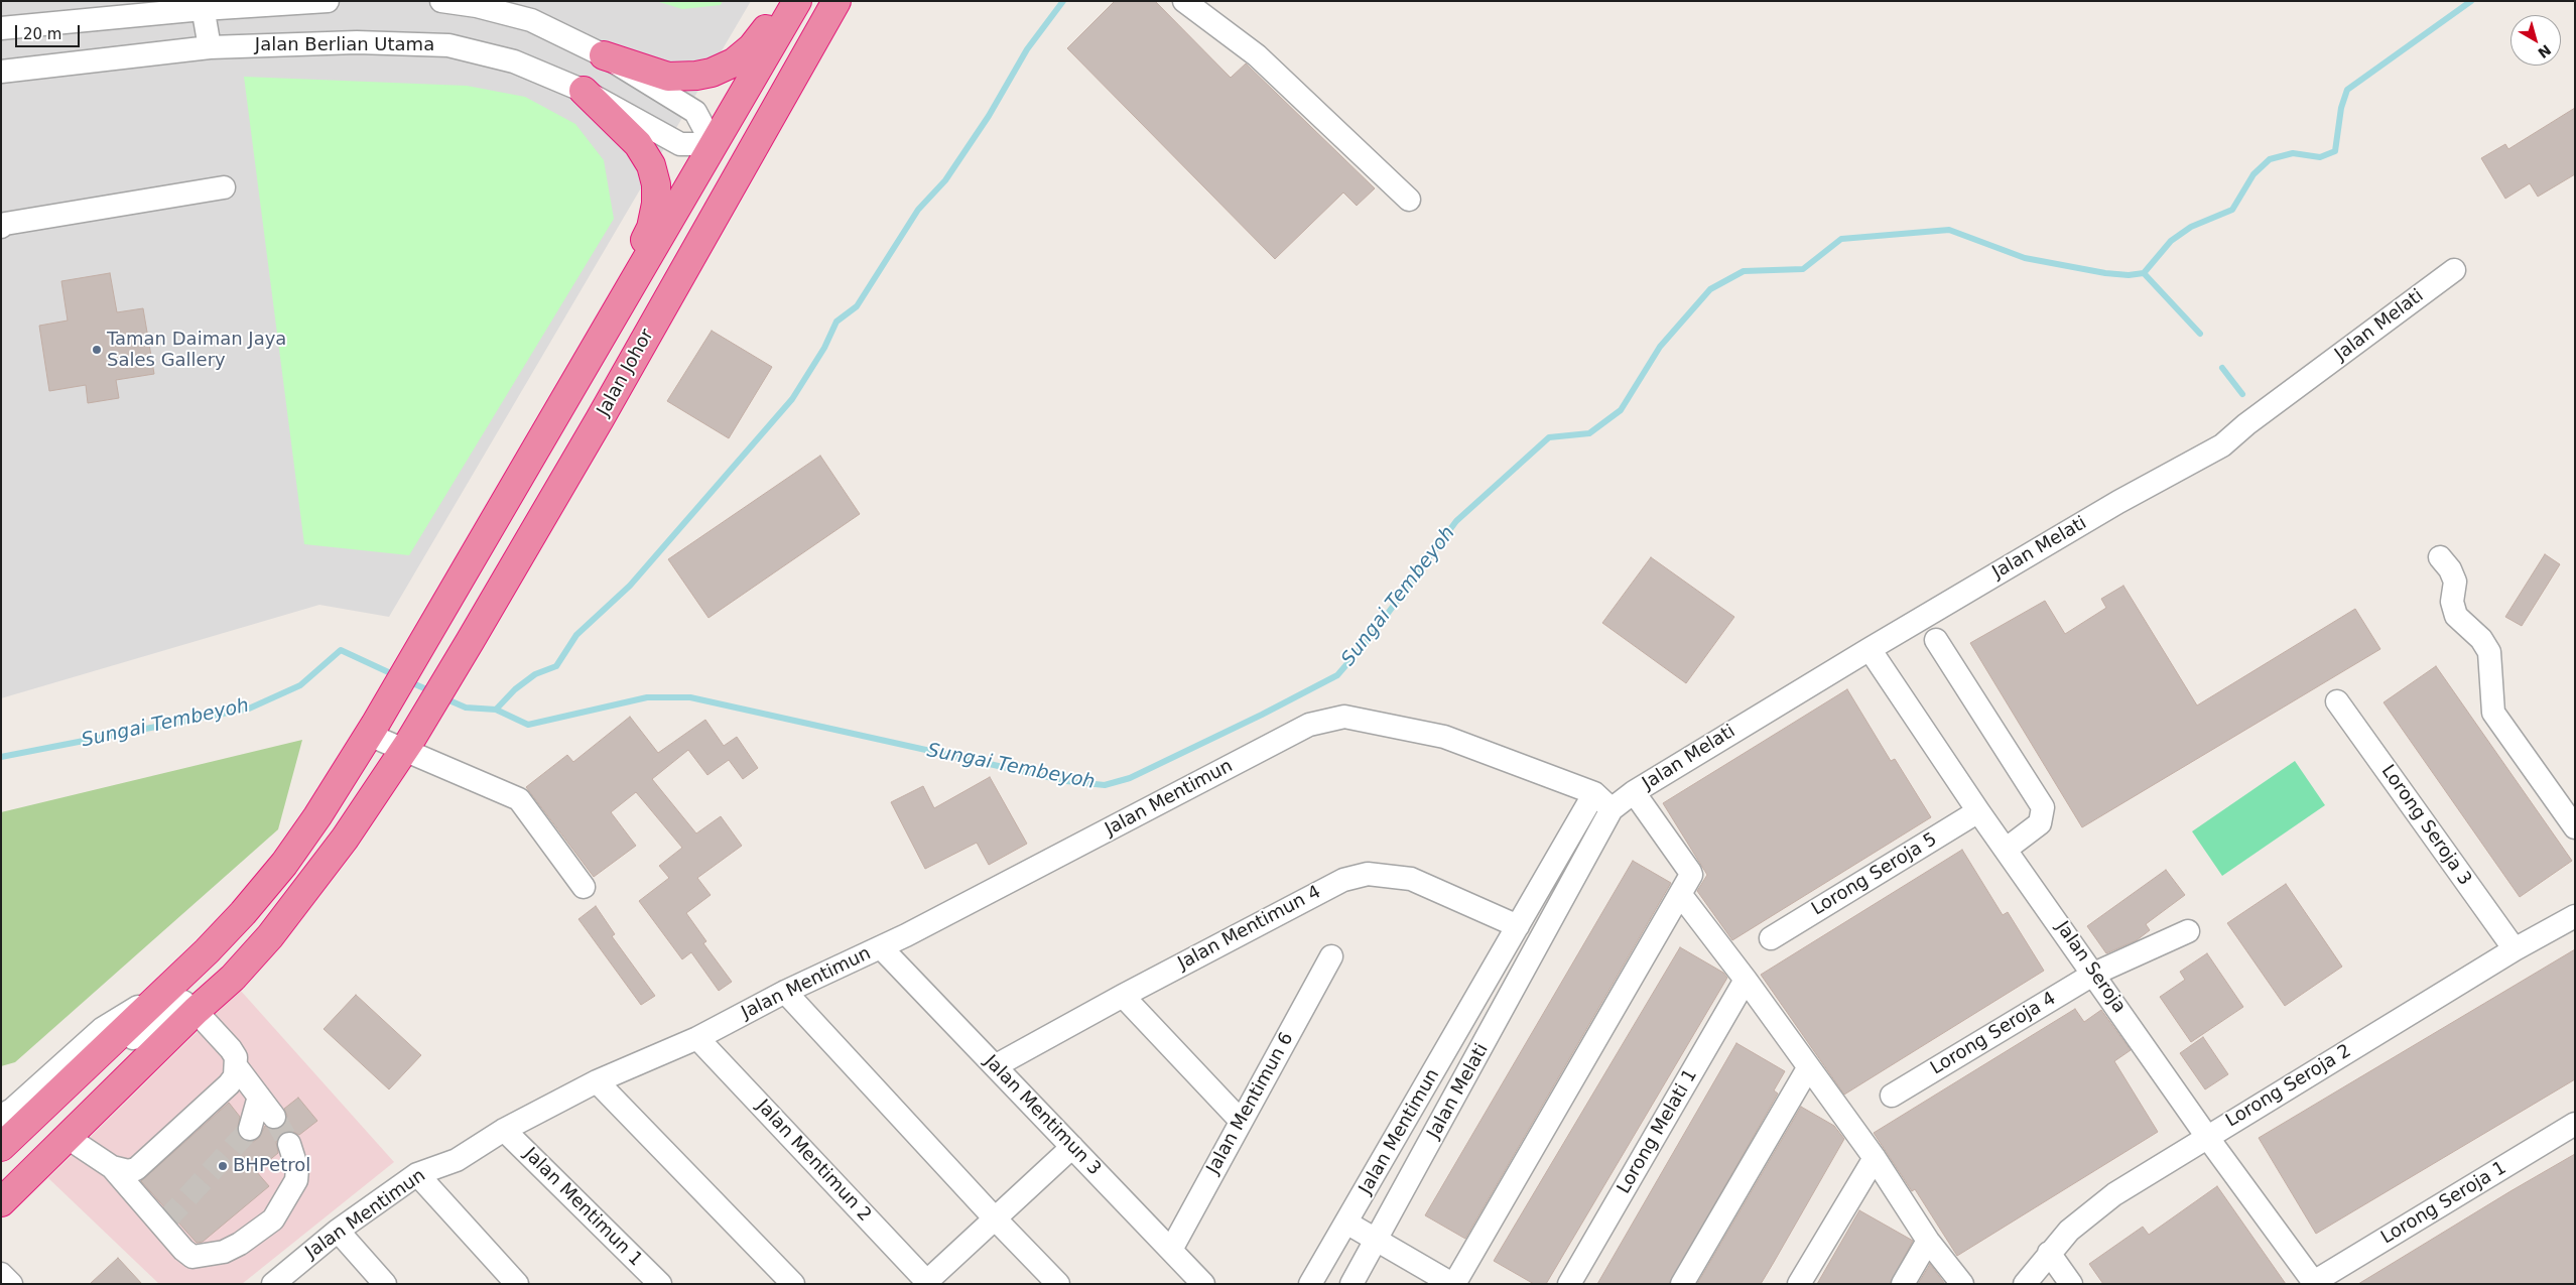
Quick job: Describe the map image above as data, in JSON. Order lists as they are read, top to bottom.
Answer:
{
  "streets": {
    "highway": ["Jalan Johor"],
    "street": [
      "Jalan Berlian Utama",
      "Jalan Melati",
      "Jalan Mentimun",
      "Lorong Seroja 3",
      "Lorong Seroja 5",
      "Jalan Mentimun 4",
      "Jalan Seroja",
      "Lorong Seroja 4",
      "Lorong Seroja 2",
      "Jalan Mentimun 6",
      "Jalan Mentimun 3",
      "Lorong Melati 1",
      "Jalan Mentimun 2",
      "Lorong Seroja 1",
      "Jalan Mentimun 1"
    ]
  },
  "crossings": [
    ["Jalan Berlian Utama", "Jalan Johor"],
    ["Jalan Melati", "Jalan Seroja"],
    ["Jalan Mentimun", "Jalan Mentimun 4"],
    ["Jalan Mentimun", "Jalan Mentimun 3"],
    ["Jalan Mentimun", "Jalan Mentimun 2"],
    ["Jalan Mentimun", "Jalan Mentimun 1"],
    ["Lorong Seroja 3", "Lorong Seroja 2"],
    ["Lorong Seroja 5", "Jalan Seroja"],
    ["Jalan Mentimun 4", "Jalan Mentimun 3"],
    ["Jalan Seroja", "Lorong Seroja 4"],
    ["Jalan Seroja", "Lorong Seroja 2"],
    ["Jalan Seroja", "Lorong Seroja 1"],
    ["Jalan Mentimun 6", "Jalan Mentimun 3"]
  ],
  "water": ["Sungai Tembeyoh"],
  "places": ["Taman Daiman Jaya Sales Gallery", "BHPetrol"],
  "scale_bar": "20 m",
  "north": "bottom right"
}
